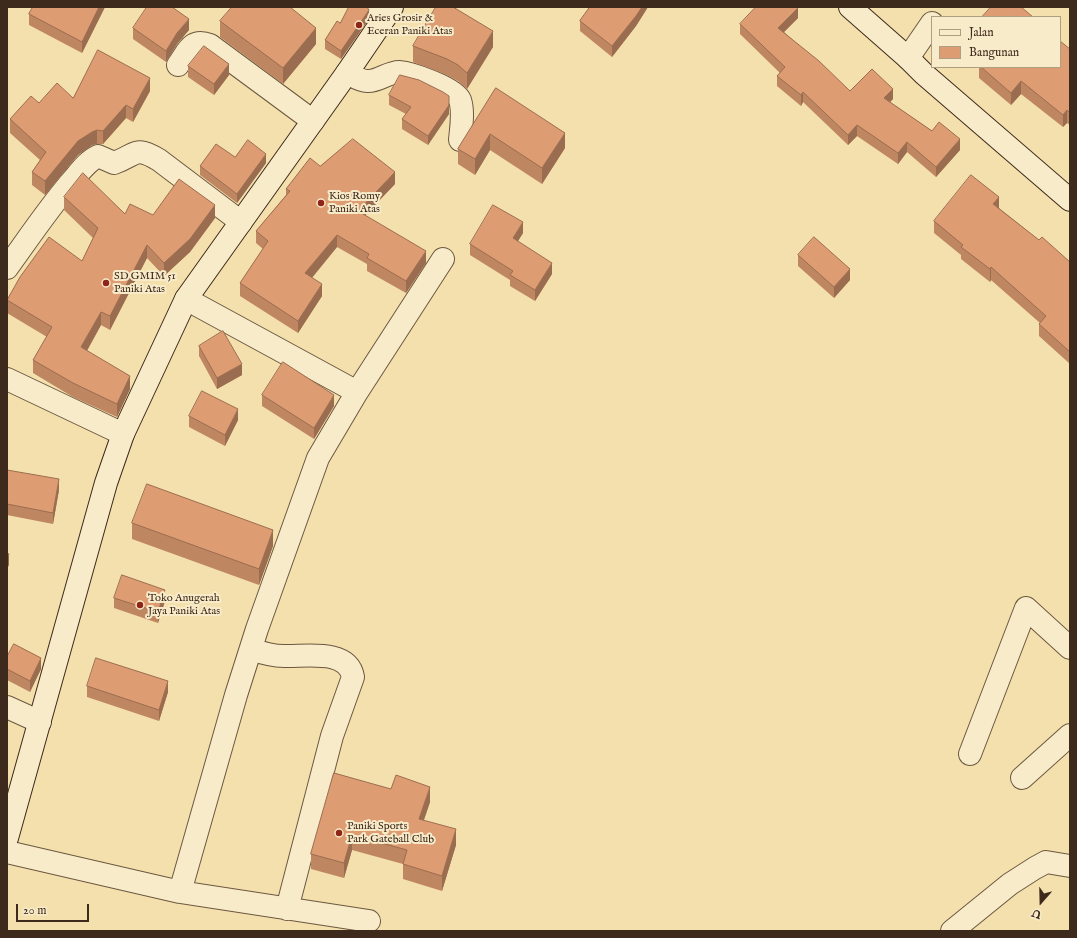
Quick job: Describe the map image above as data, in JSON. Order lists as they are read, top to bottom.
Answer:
{
  "places": [
    "Aries Grosir & Eceran Paniki Atas",
    "Kios Romy Paniki Atas",
    "SD GMIM 51 Paniki Atas",
    "Toko Anugerah Jaya Paniki Atas",
    "Paniki Sports Park Gateball Club"
  ],
  "legend": ["Jalan", "Bangunan"],
  "scale_bar": "20 m",
  "north": "bottom"
}
